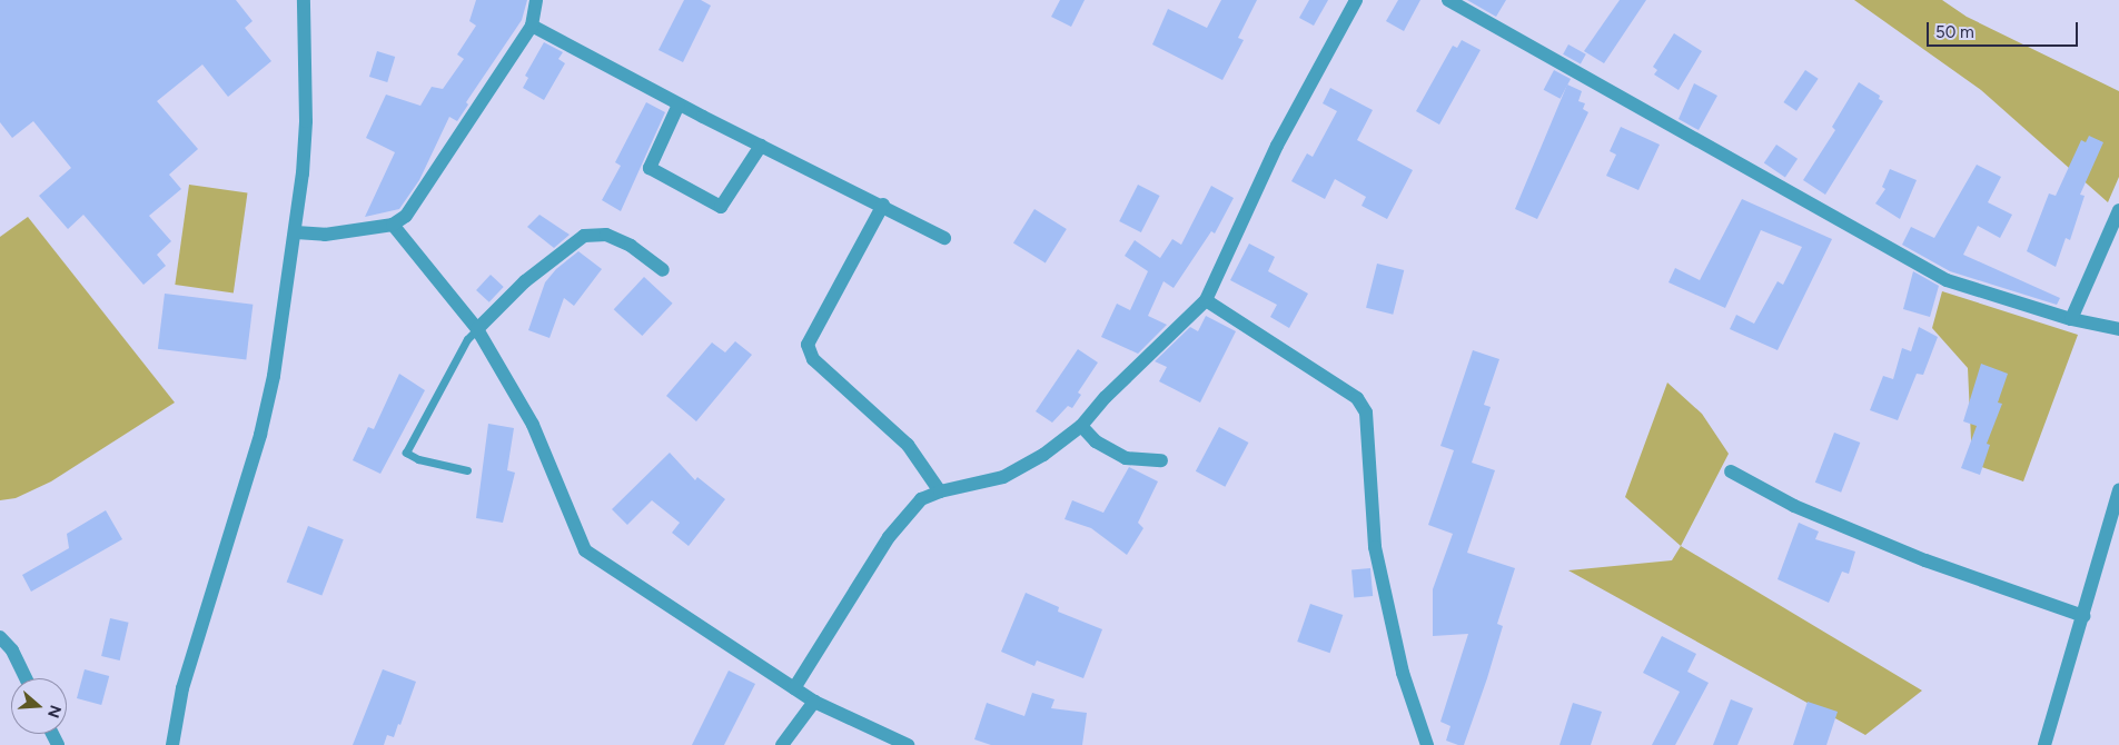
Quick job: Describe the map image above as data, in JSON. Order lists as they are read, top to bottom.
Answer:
{
  "scale_bar": "50 m",
  "north": "right"
}
